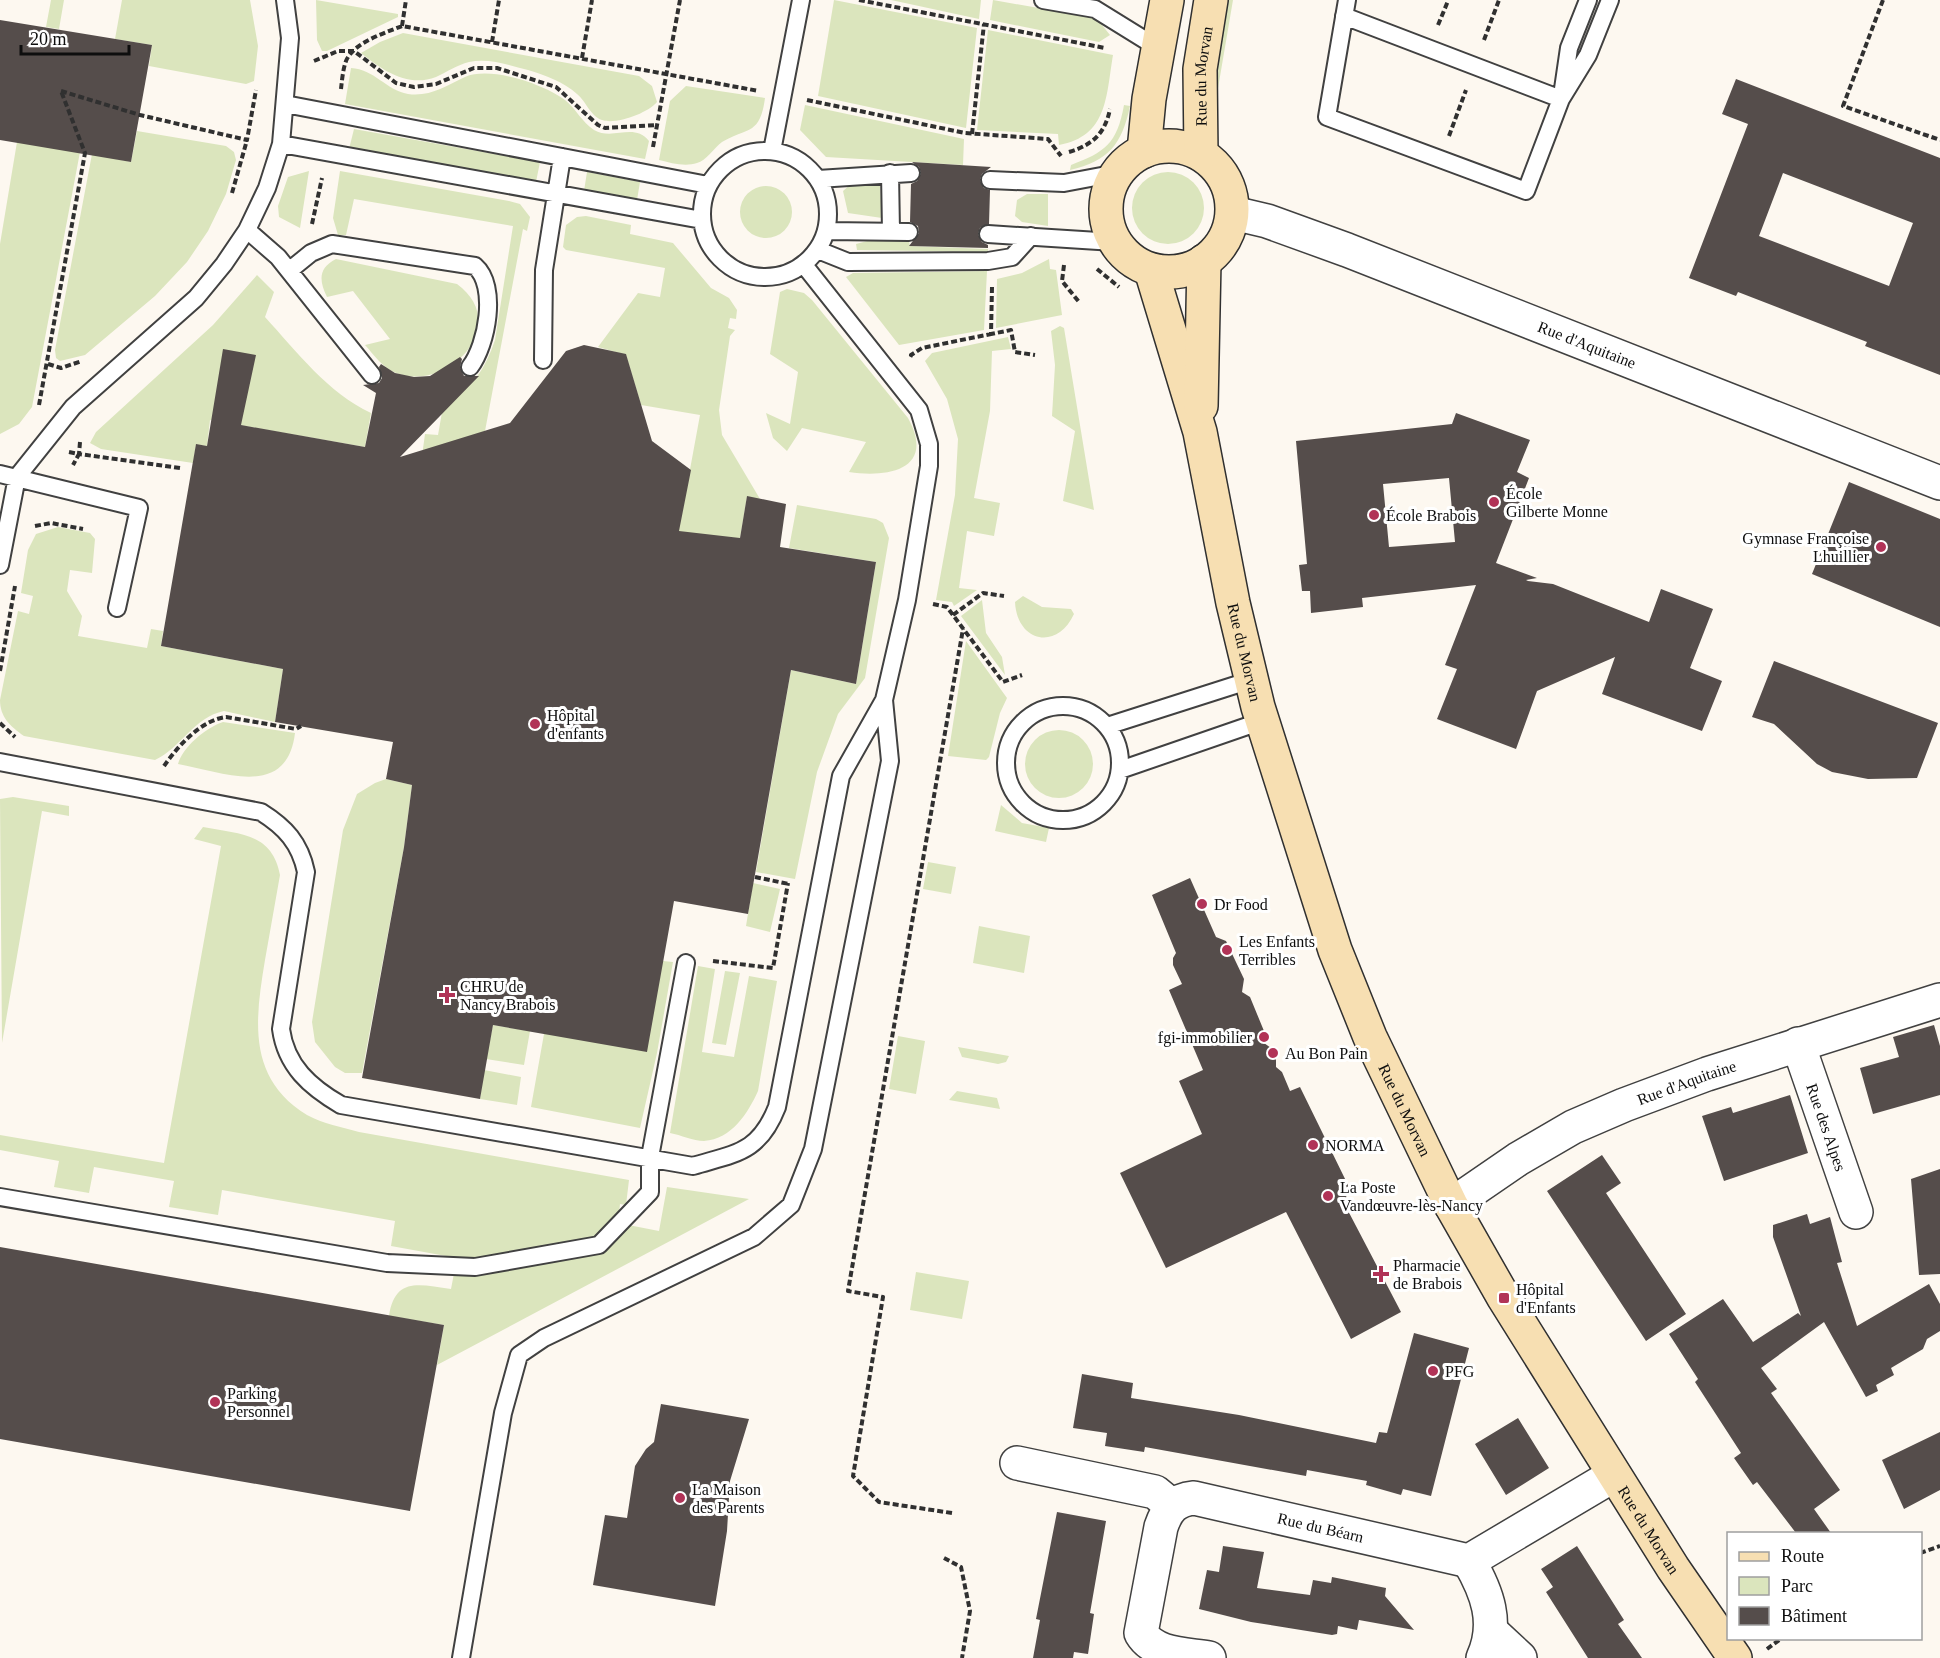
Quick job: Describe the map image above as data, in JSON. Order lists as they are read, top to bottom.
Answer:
{
  "streets": {
    "street": [
      "Rue du Morvan",
      "Rue d'Aquitaine",
      "Rue des Alpes",
      "Rue du Béarn"
    ]
  },
  "crossings": [
    ["Rue du Morvan", "Rue d'Aquitaine"],
    ["Rue d'Aquitaine", "Rue des Alpes"]
  ],
  "places": {
    "other": [
      "École Gilberte Monne",
      "École Brabois",
      "Gymnase Françoise Lhuillier",
      "Hôpital d'enfants",
      "Dr Food",
      "Les Enfants Terribles",
      "fgi-immobilier",
      "Au Bon Pain",
      "NORMA",
      "La Poste Vandœuvre-lès-Nancy",
      "PFG",
      "Parking Personnel",
      "La Maison des Parents"
    ],
    "health": ["CHRU de Nancy Brabois", "Pharmacie de Brabois"],
    "transit": ["Hôpital d'Enfants"]
  },
  "legend": ["Route", "Parc", "Bâtiment"],
  "scale_bar": "20 m"
}
